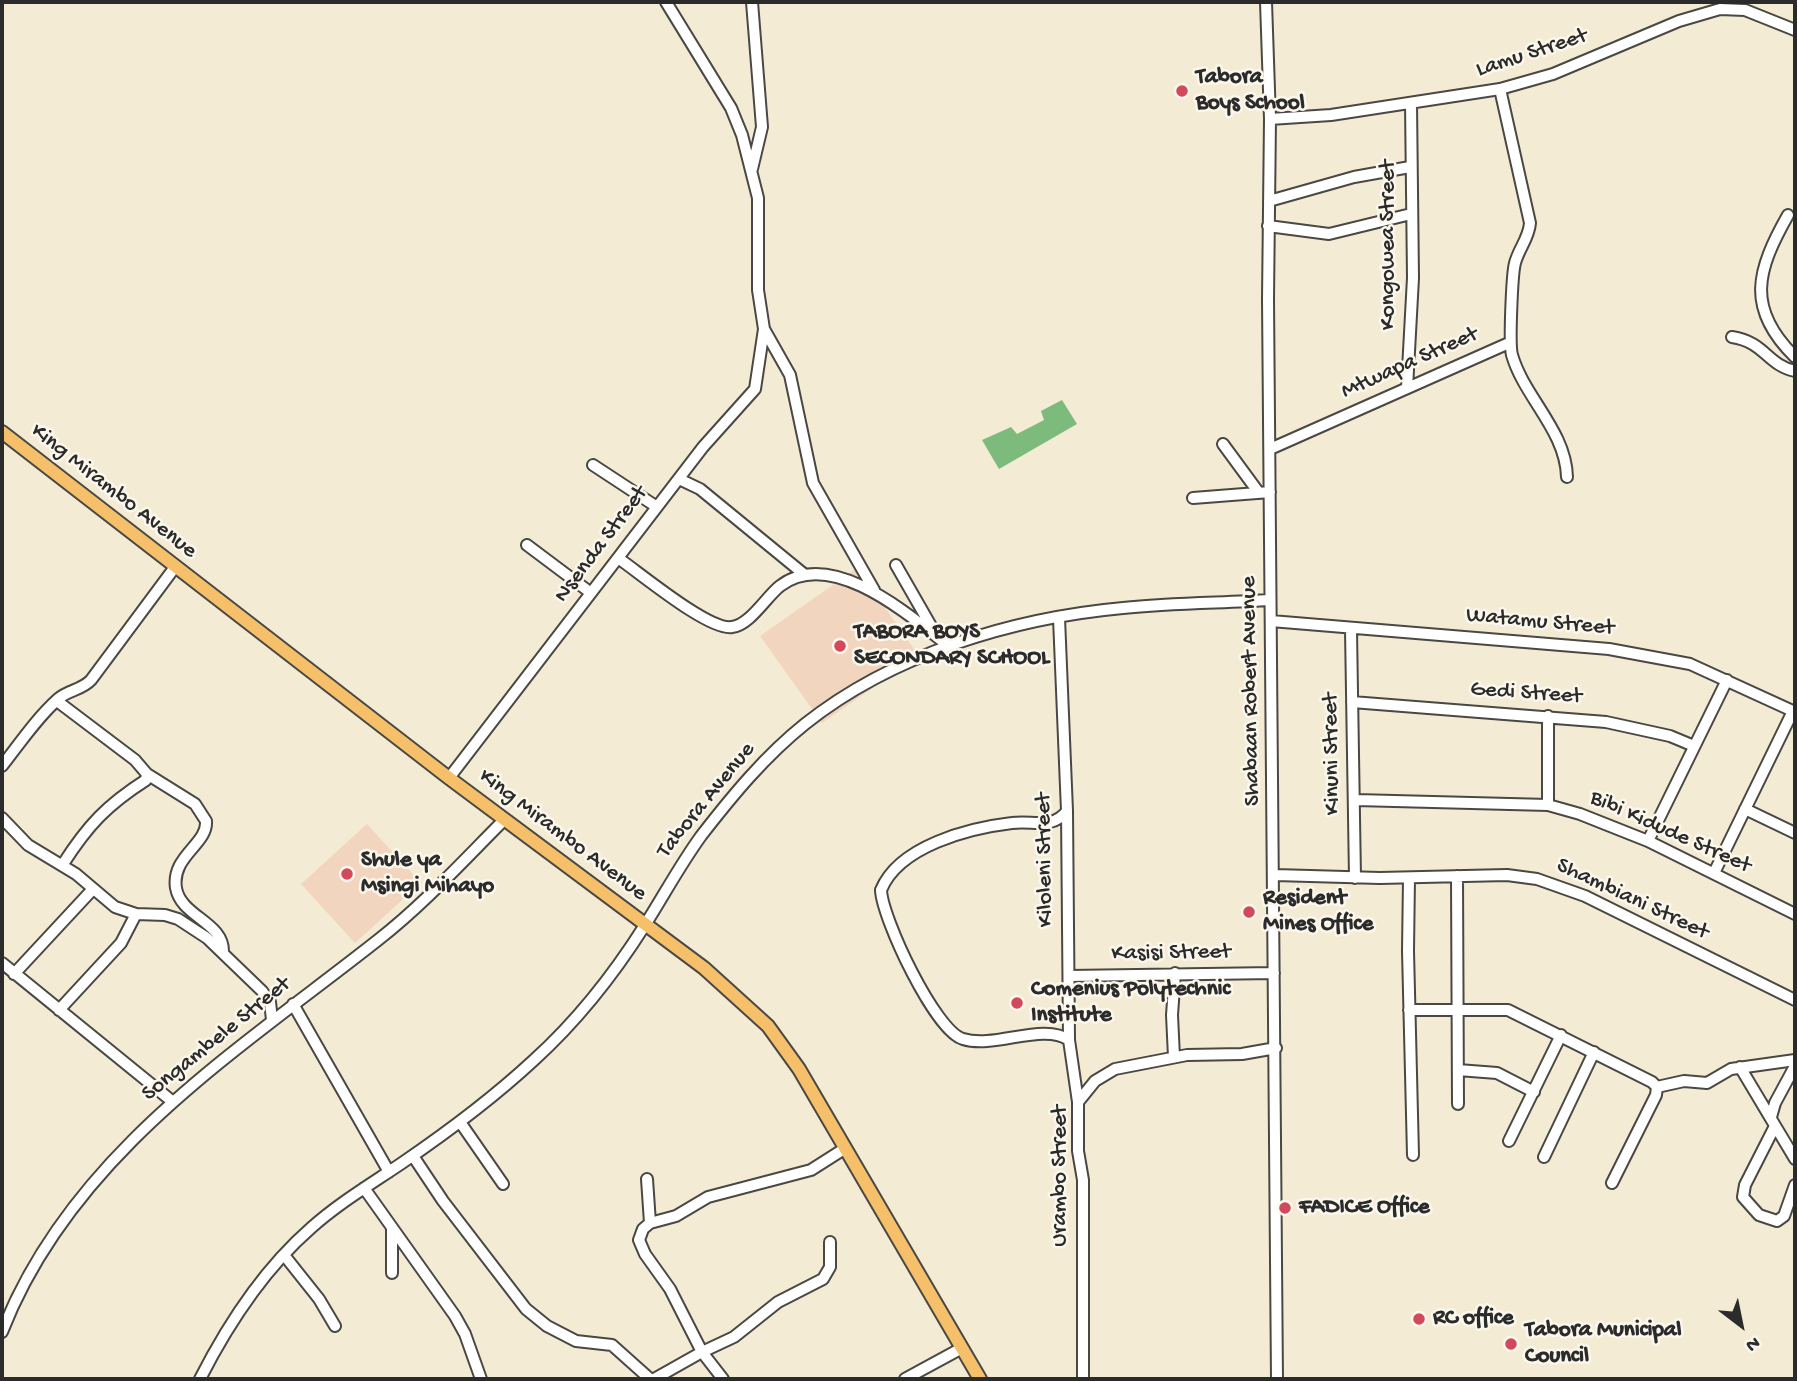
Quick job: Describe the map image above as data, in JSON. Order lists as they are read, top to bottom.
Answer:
{
  "streets": {
    "main road": ["King Mirambo Avenue"],
    "street": [
      "Lamu Street",
      "Kongowea Street",
      "Mtwapa Street",
      "Nsenda Street",
      "Watamu Street",
      "Shabaan Robert Avenue",
      "Gedi Street",
      "Kinuni Street",
      "Tabora Avenue",
      "Bibi Kidude Street",
      "Kiloleni Street",
      "Shambiani Street",
      "Kasisi Street",
      "Songambele Street",
      "Urambo Street"
    ]
  },
  "crossings": [
    ["Lamu Street", "Kongowea Street"],
    ["Lamu Street", "Shabaan Robert Avenue"],
    ["Kongowea Street", "Mtwapa Street"],
    ["Mtwapa Street", "Shabaan Robert Avenue"],
    ["King Mirambo Avenue", "Nsenda Street"],
    ["King Mirambo Avenue", "Tabora Avenue"],
    ["King Mirambo Avenue", "Songambele Street"],
    ["Watamu Street", "Shabaan Robert Avenue"],
    ["Watamu Street", "Kinuni Street"],
    ["Shabaan Robert Avenue", "Tabora Avenue"],
    ["Shabaan Robert Avenue", "Shambiani Street"],
    ["Shabaan Robert Avenue", "Kasisi Street"],
    ["Shabaan Robert Avenue", "Urambo Street"],
    ["Gedi Street", "Kinuni Street"],
    ["Kinuni Street", "Bibi Kidude Street"],
    ["Kinuni Street", "Shambiani Street"],
    ["Tabora Avenue", "Kiloleni Street"],
    ["Kiloleni Street", "Kasisi Street"],
    ["Kiloleni Street", "Urambo Street"]
  ],
  "places": [
    "Tabora Boys School",
    "TABORA BOYS SECONDARY SCHOOL",
    "Shule ya Msingi Mihayo",
    "Resident Mines Office",
    "Comenius Polytechnic Institute",
    "FADICE Office",
    "RC office",
    "Tabora Municipal Council"
  ],
  "north": "bottom right"
}
